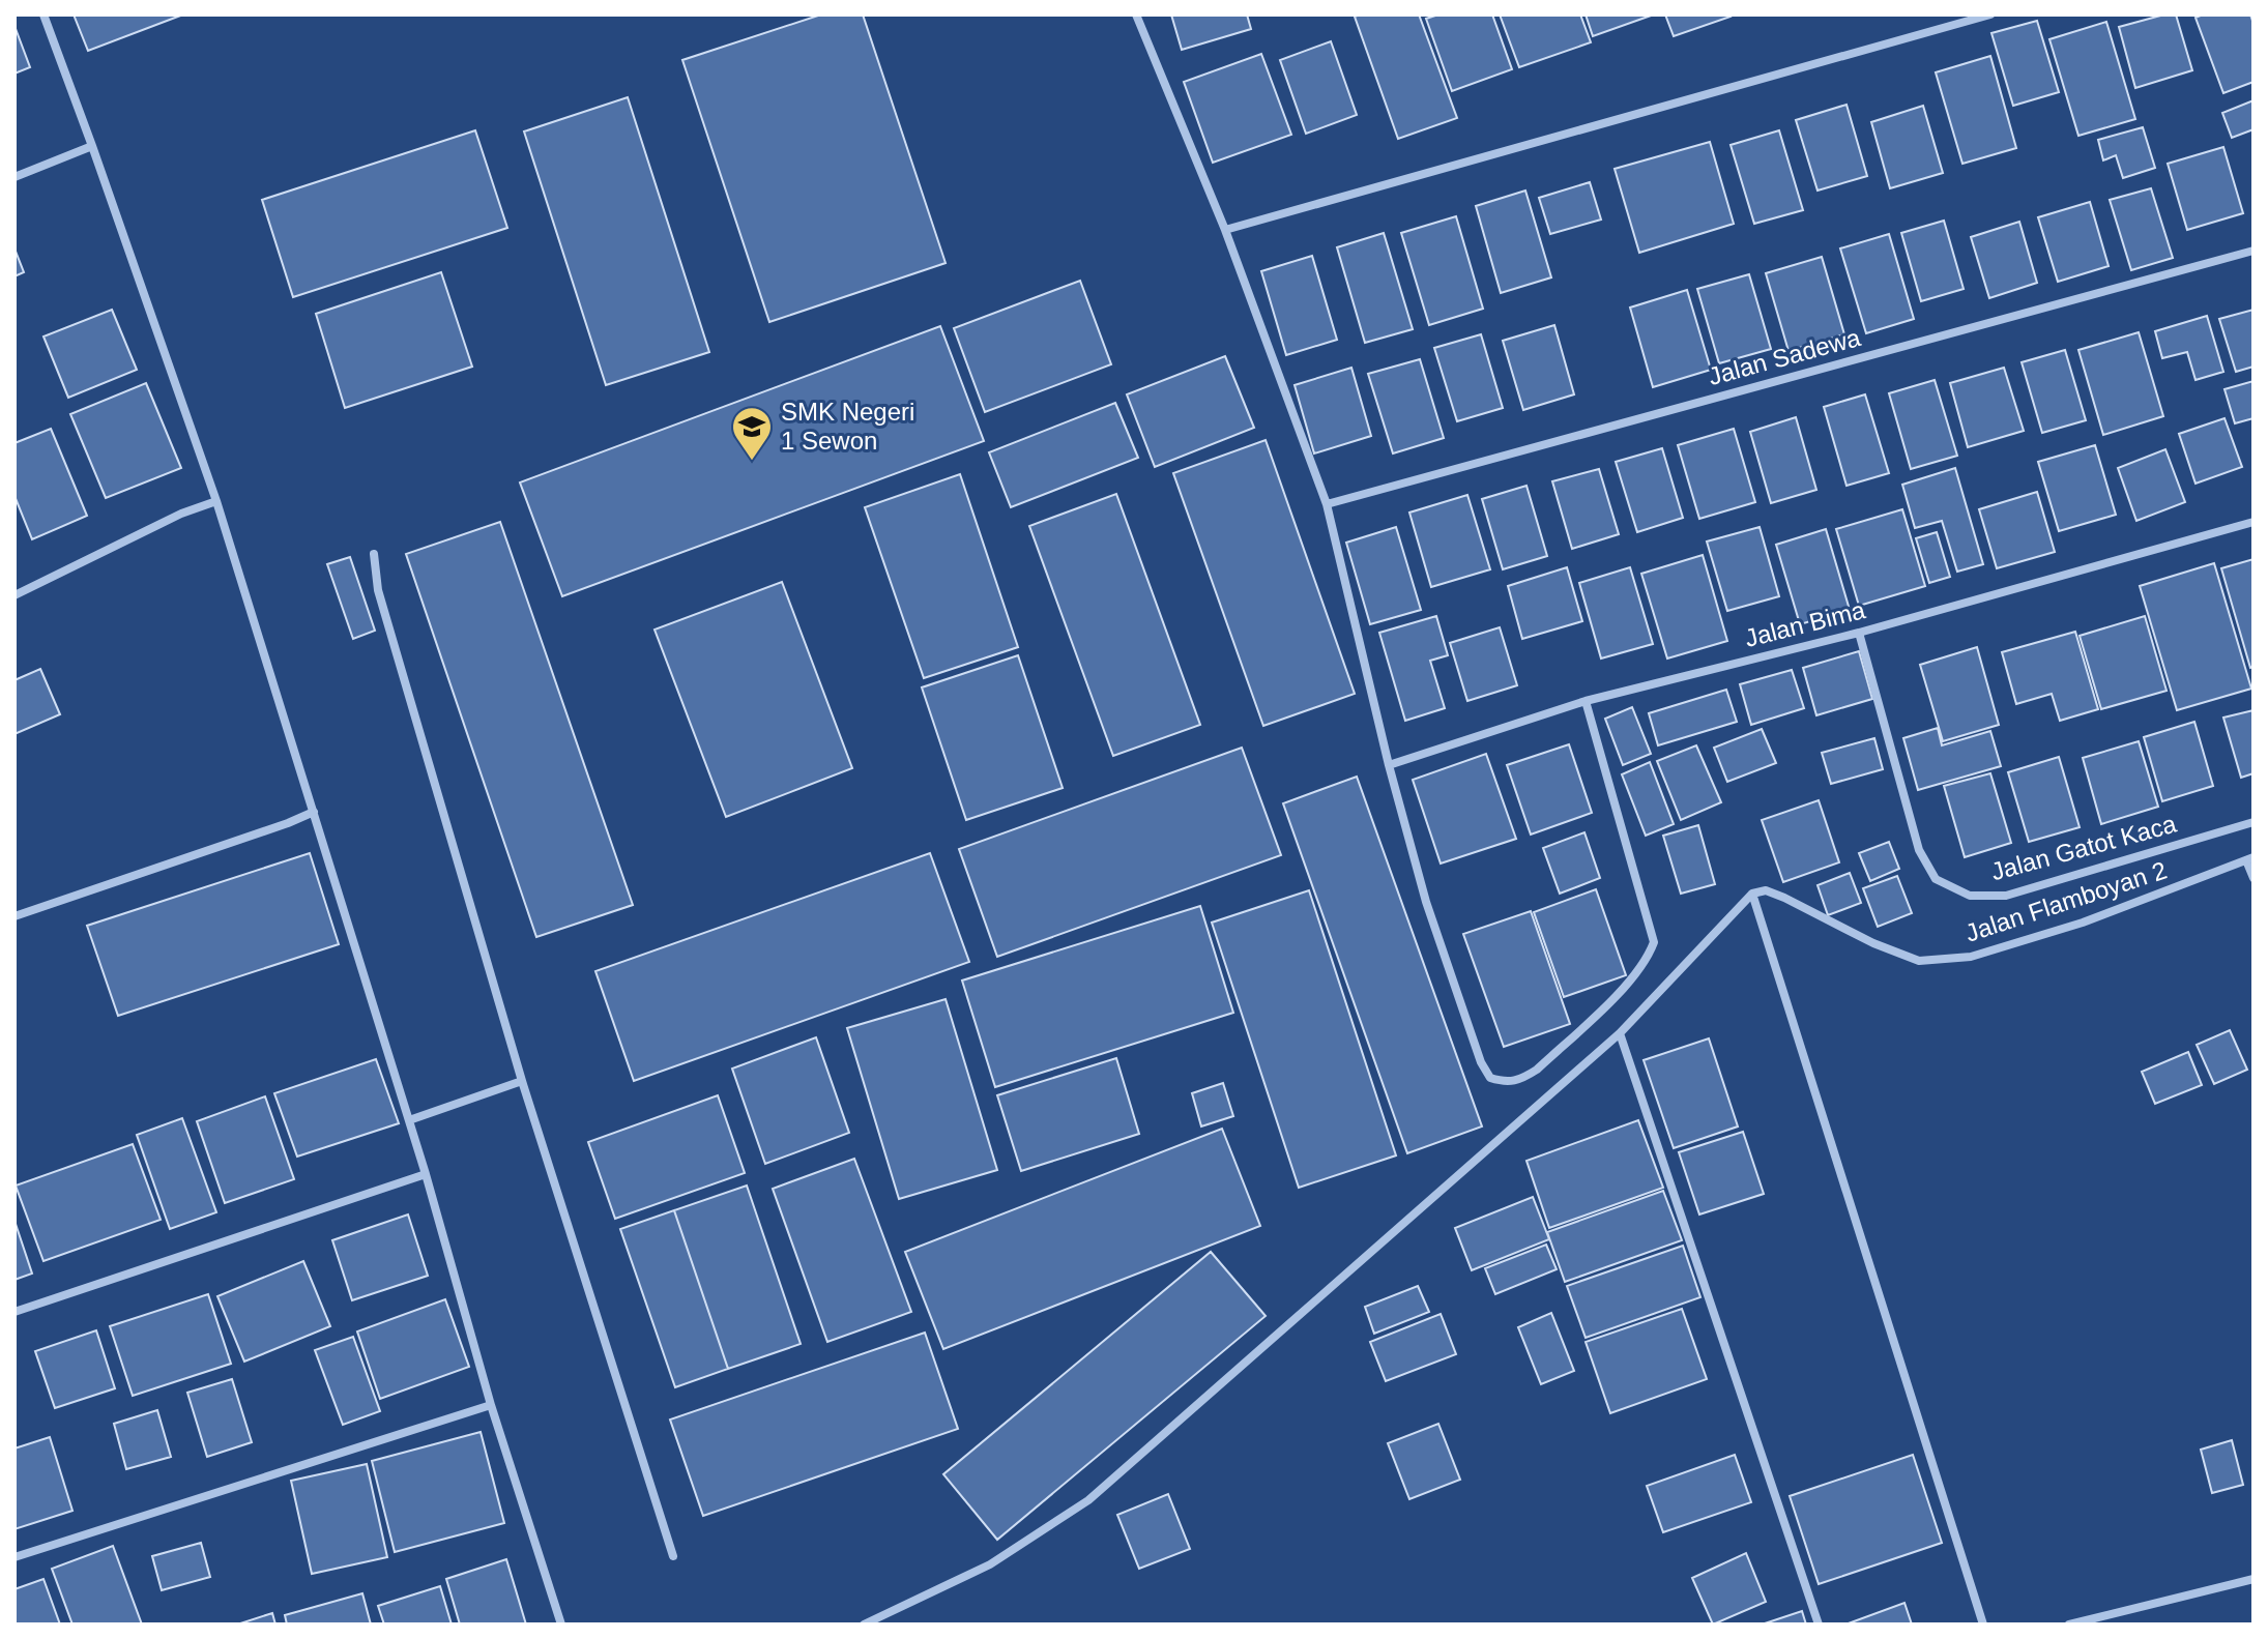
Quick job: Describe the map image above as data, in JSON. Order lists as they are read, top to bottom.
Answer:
{
  "streets": {
    "street": [
      "Jalan Sadewa",
      "Jalan Bima",
      "Jalan Gatot Kaca",
      "Jalan Flamboyan 2"
    ]
  },
  "crossings": [
    ["Jalan Bima", "Jalan Gatot Kaca"]
  ],
  "places": {
    "school or university": ["SMK Negeri 1 Sewon"]
  }
}
